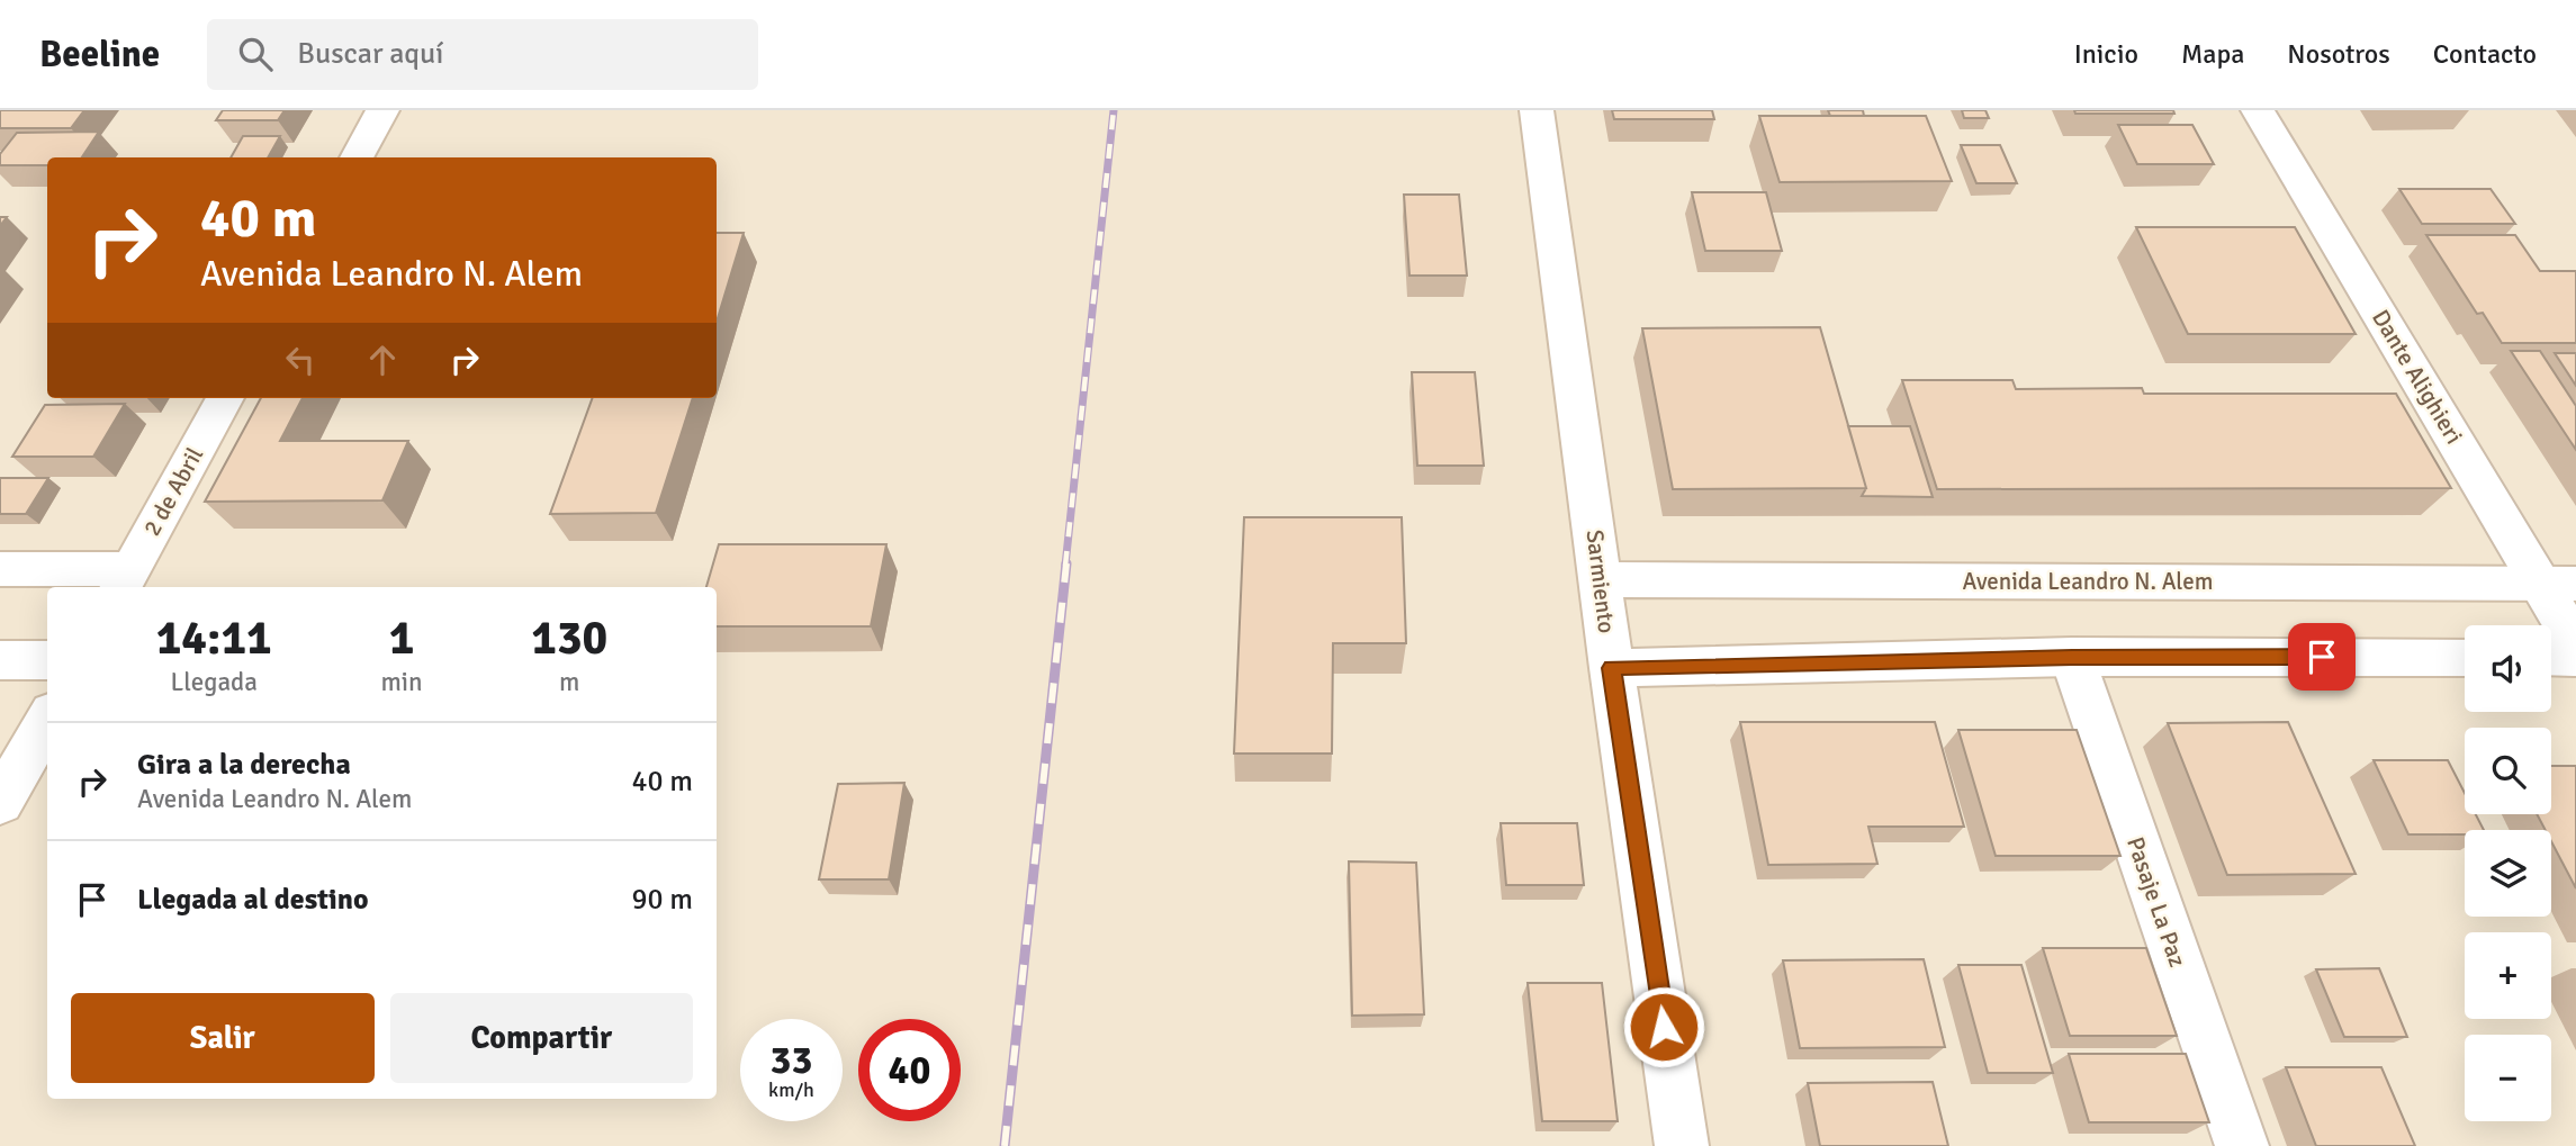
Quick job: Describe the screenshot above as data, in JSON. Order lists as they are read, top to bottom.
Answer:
{
  "streets": {
    "street": [
      "Dante Alighieri",
      "2 de Abril",
      "Sarmiento",
      "Avenida Leandro N. Alem",
      "Pasaje La Paz"
    ]
  },
  "crossings": [
    ["Dante Alighieri", "Avenida Leandro N. Alem"],
    ["Sarmiento", "Avenida Leandro N. Alem"]
  ],
  "page": {
    "header": "Beeline",
    "search": "Buscar aquí",
    "nav": [
      "Inicio",
      "Mapa",
      "Nosotros",
      "Contacto"
    ],
    "turn": ["40 m", "Avenida Leandro N. Alem"],
    "eta": [
      "14:11",
      "Llegada",
      "1",
      "min",
      "130",
      "m"
    ],
    "map_buttons": ["+", "−"],
    "list": [
      {
        "name": "Gira a la derecha",
        "note": "Avenida Leandro N. Alem",
        "value": "40 m"
      },
      {
        "name": "Llegada al destino",
        "value": "90 m"
      }
    ],
    "buttons": ["Salir", "Compartir"],
    "speed": "33 km/h",
    "limit": "40"
  }
}
